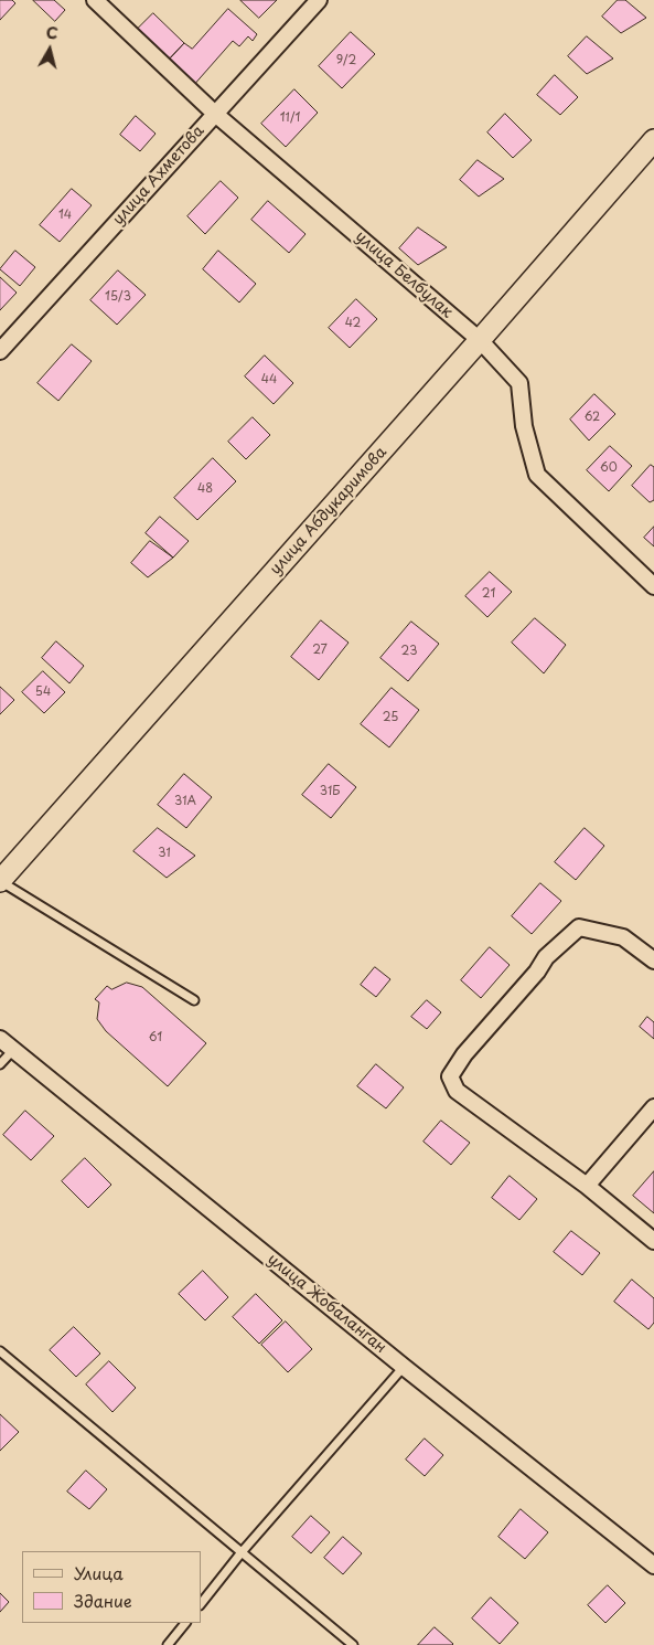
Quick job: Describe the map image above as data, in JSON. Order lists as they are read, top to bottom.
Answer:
{
  "streets": {
    "main road": ["улица Абдукаримова"],
    "street": ["улица Ахметова", "улица Белбулак", "улица Жобаланган"]
  },
  "crossings": [
    ["улица Ахметова", "улица Белбулак"],
    ["улица Белбулак", "улица Абдукаримова"]
  ],
  "house_numbers": [
    "9/2",
    "11/1",
    "14",
    "15/3",
    "42",
    "44",
    "62",
    "60",
    "48",
    "21",
    "27",
    "23",
    "54",
    "25",
    "31Б",
    "31А",
    "31",
    "61"
  ],
  "legend": ["Улица", "Здание"],
  "north": "top"
}
